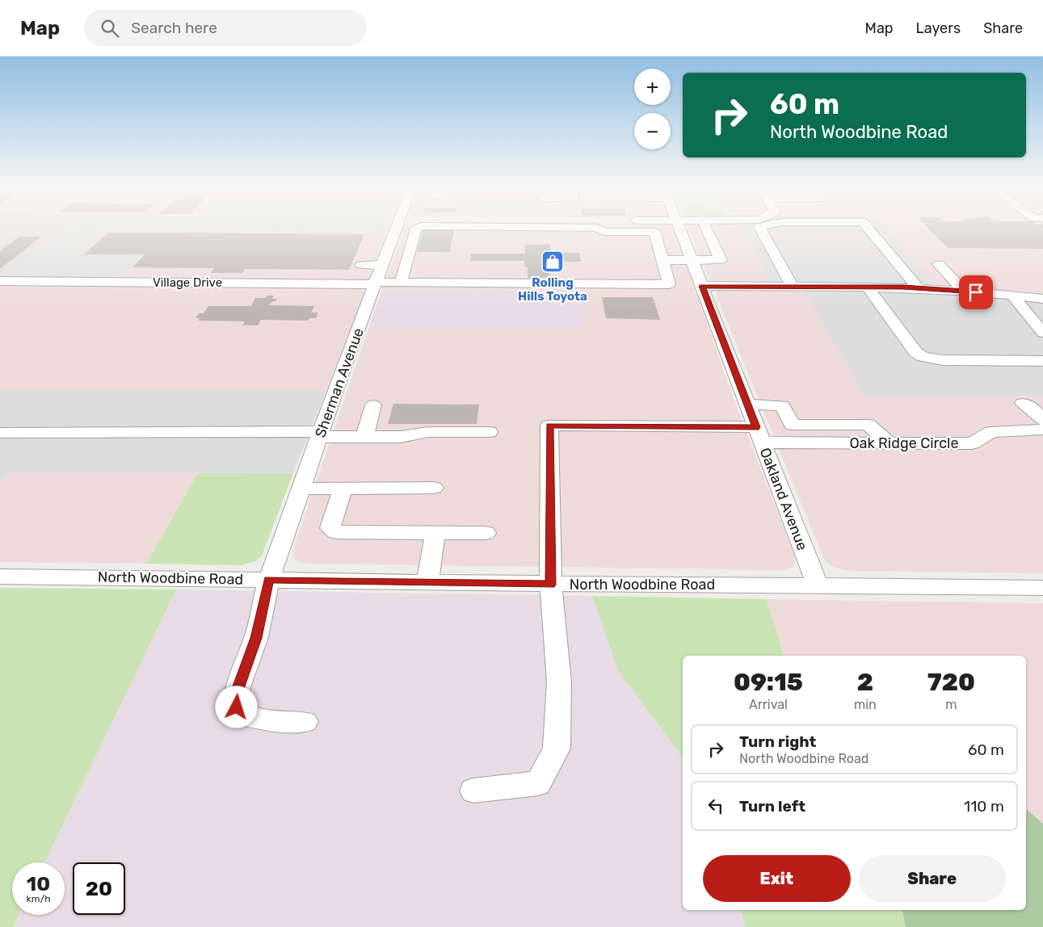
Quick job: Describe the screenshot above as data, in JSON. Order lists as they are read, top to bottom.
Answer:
{
  "streets": {
    "street": [
      "Village Drive",
      "Sherman Avenue",
      "Oak Ridge Circle",
      "Oakland Avenue",
      "North Woodbine Road"
    ]
  },
  "crossings": [
    ["Village Drive", "Sherman Avenue"],
    ["Sherman Avenue", "North Woodbine Road"],
    ["Oak Ridge Circle", "Oakland Avenue"],
    ["Oak Ridge Circle", "North Woodbine Road"],
    ["Oakland Avenue", "North Woodbine Road"]
  ],
  "places": {
    "shop": ["Rolling Hills Toyota"]
  },
  "page": {
    "header": "Map",
    "search": "Search here",
    "nav": ["Map", "Layers", "Share"],
    "map_buttons": ["+", "−"],
    "turn": ["60 m", "North Woodbine Road"],
    "eta": [
      "09:15",
      "Arrival",
      "2",
      "min",
      "720",
      "m"
    ],
    "list": [
      {
        "name": "Turn right",
        "note": "North Woodbine Road",
        "value": "60 m"
      },
      {
        "name": "Turn left",
        "value": "110 m"
      }
    ],
    "buttons": ["Exit", "Share"],
    "speed": "10 km/h",
    "limit": "20"
  }
}
